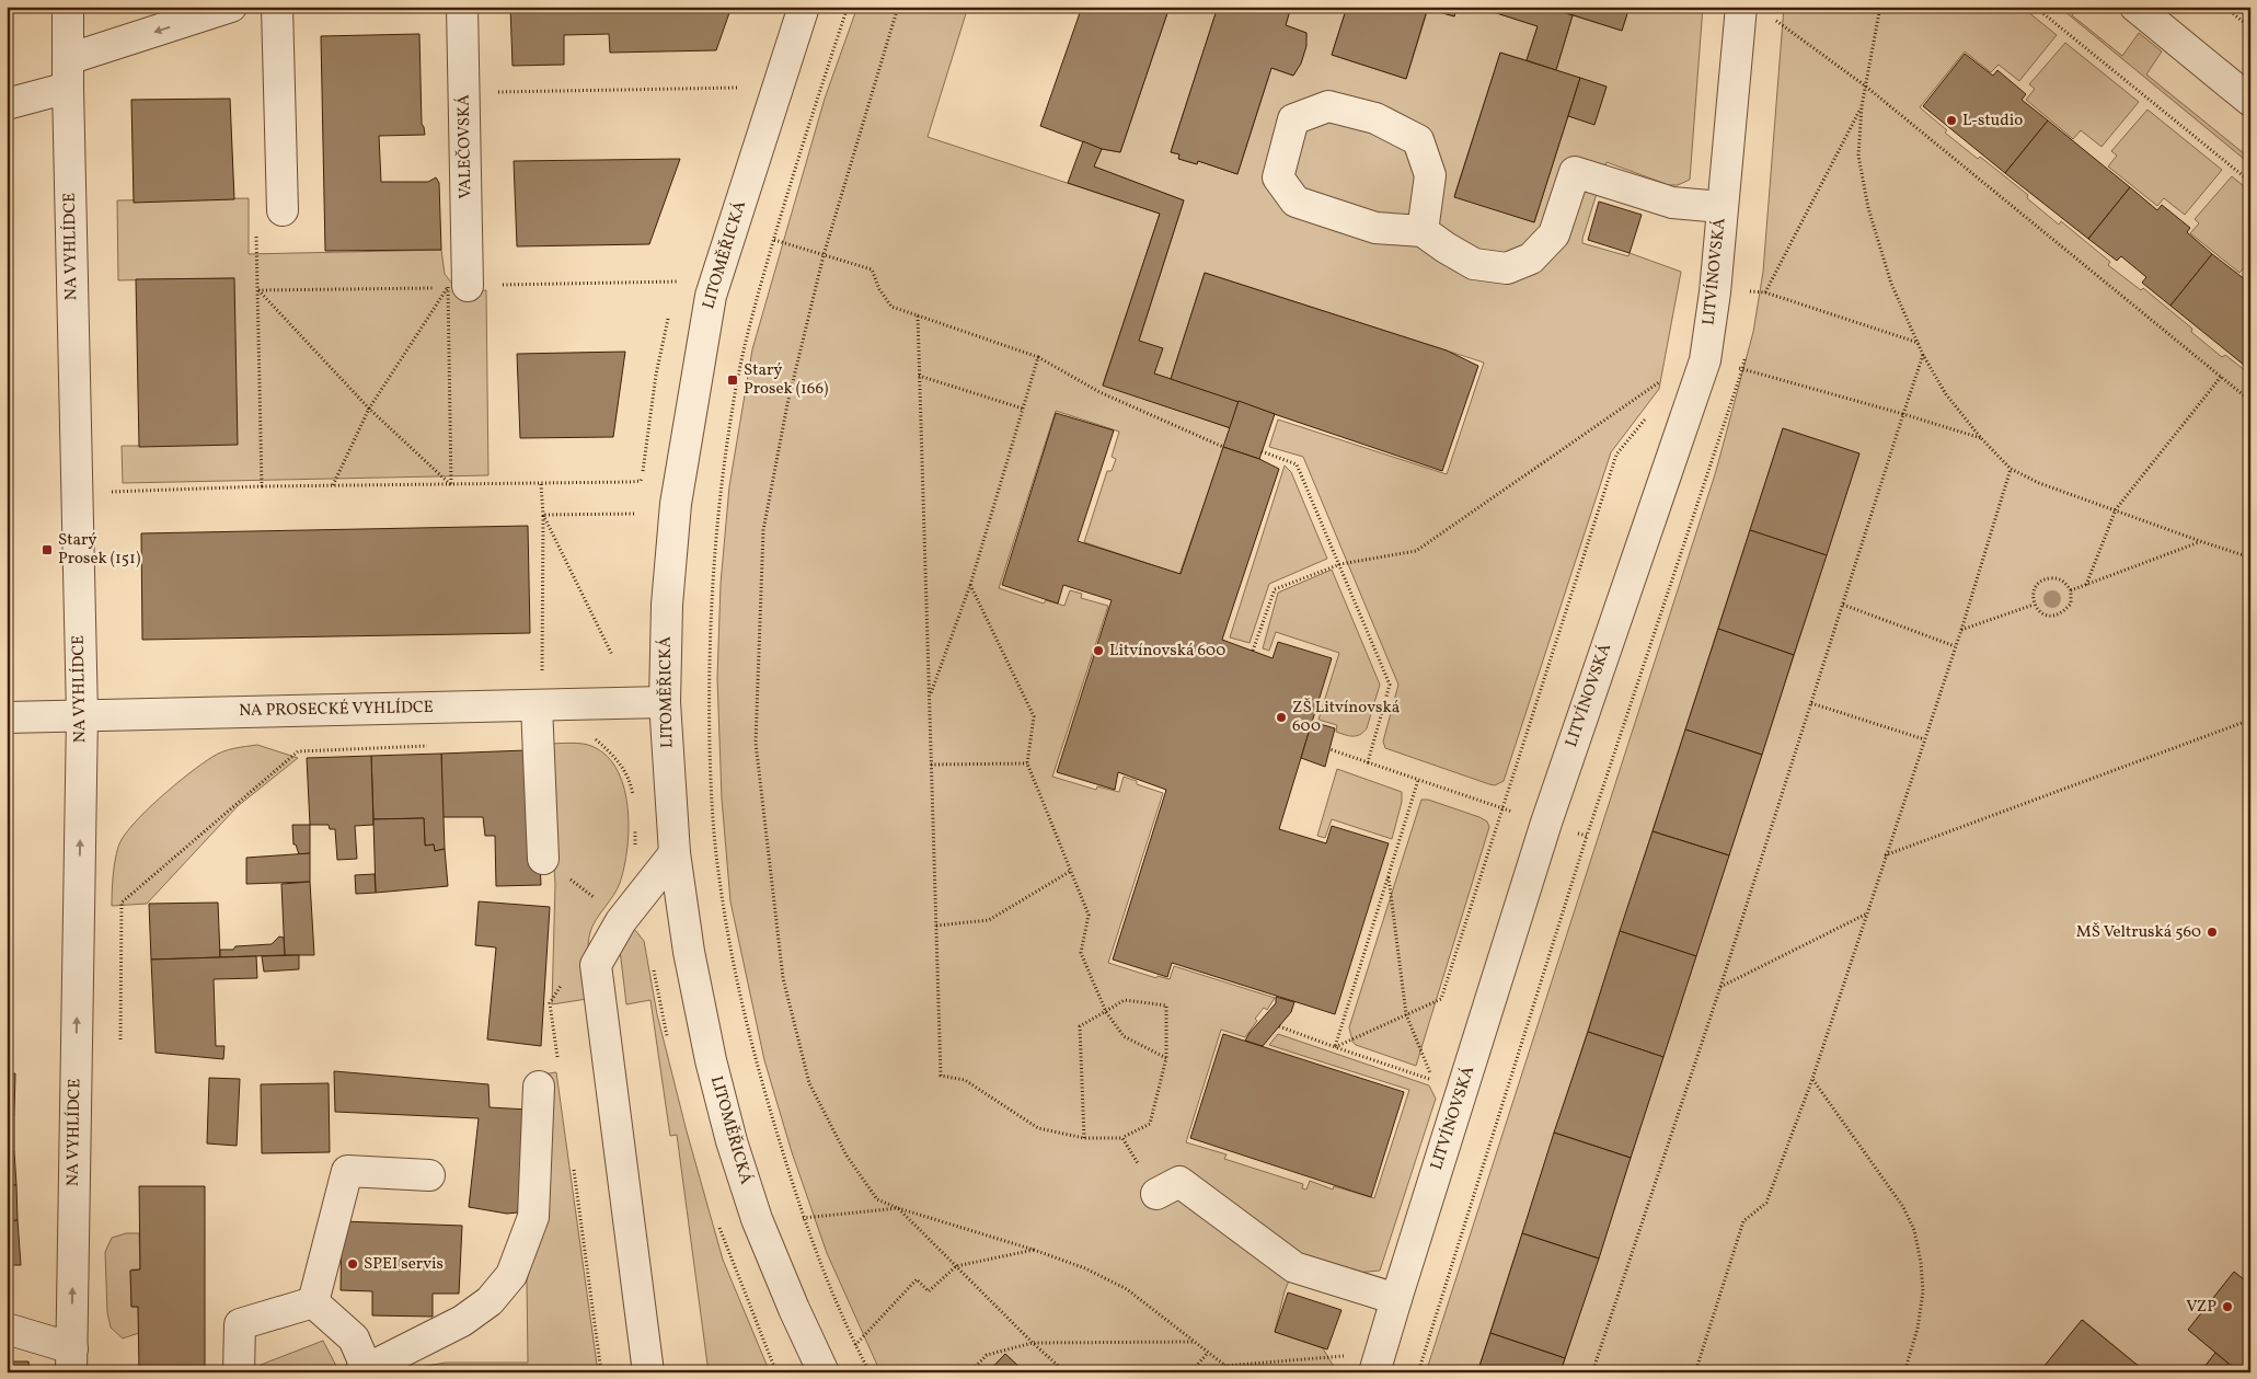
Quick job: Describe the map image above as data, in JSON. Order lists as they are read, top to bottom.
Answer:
{
  "streets": {
    "street": [
      "VALEČOVSKÁ",
      "NA VYHLÍDCE",
      "LITOMĚŘICKÁ",
      "LITVÍNOVSKÁ",
      "NA PROSECKÉ VYHLÍDCE"
    ]
  },
  "crossings": [
    ["NA VYHLÍDCE", "NA PROSECKÉ VYHLÍDCE"],
    ["LITOMĚŘICKÁ", "NA PROSECKÉ VYHLÍDCE"]
  ],
  "one_way": ["NA VYHLÍDCE"],
  "places": {
    "other": [
      "L-studio",
      "Litvínovská 600",
      "ZŠ Litvínovská 600",
      "MŠ Veltruská 560",
      "SPEI servis",
      "VZP"
    ],
    "transit": ["Starý Prosek (166)", "Starý Prosek (151)"]
  }
}
